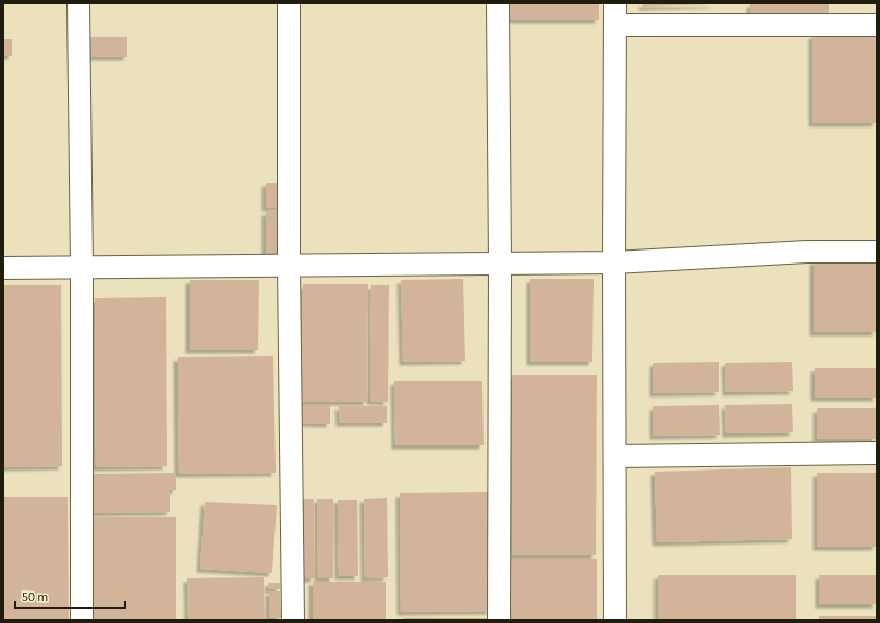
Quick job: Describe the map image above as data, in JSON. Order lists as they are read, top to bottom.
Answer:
{
  "scale_bar": "50 m"
}
